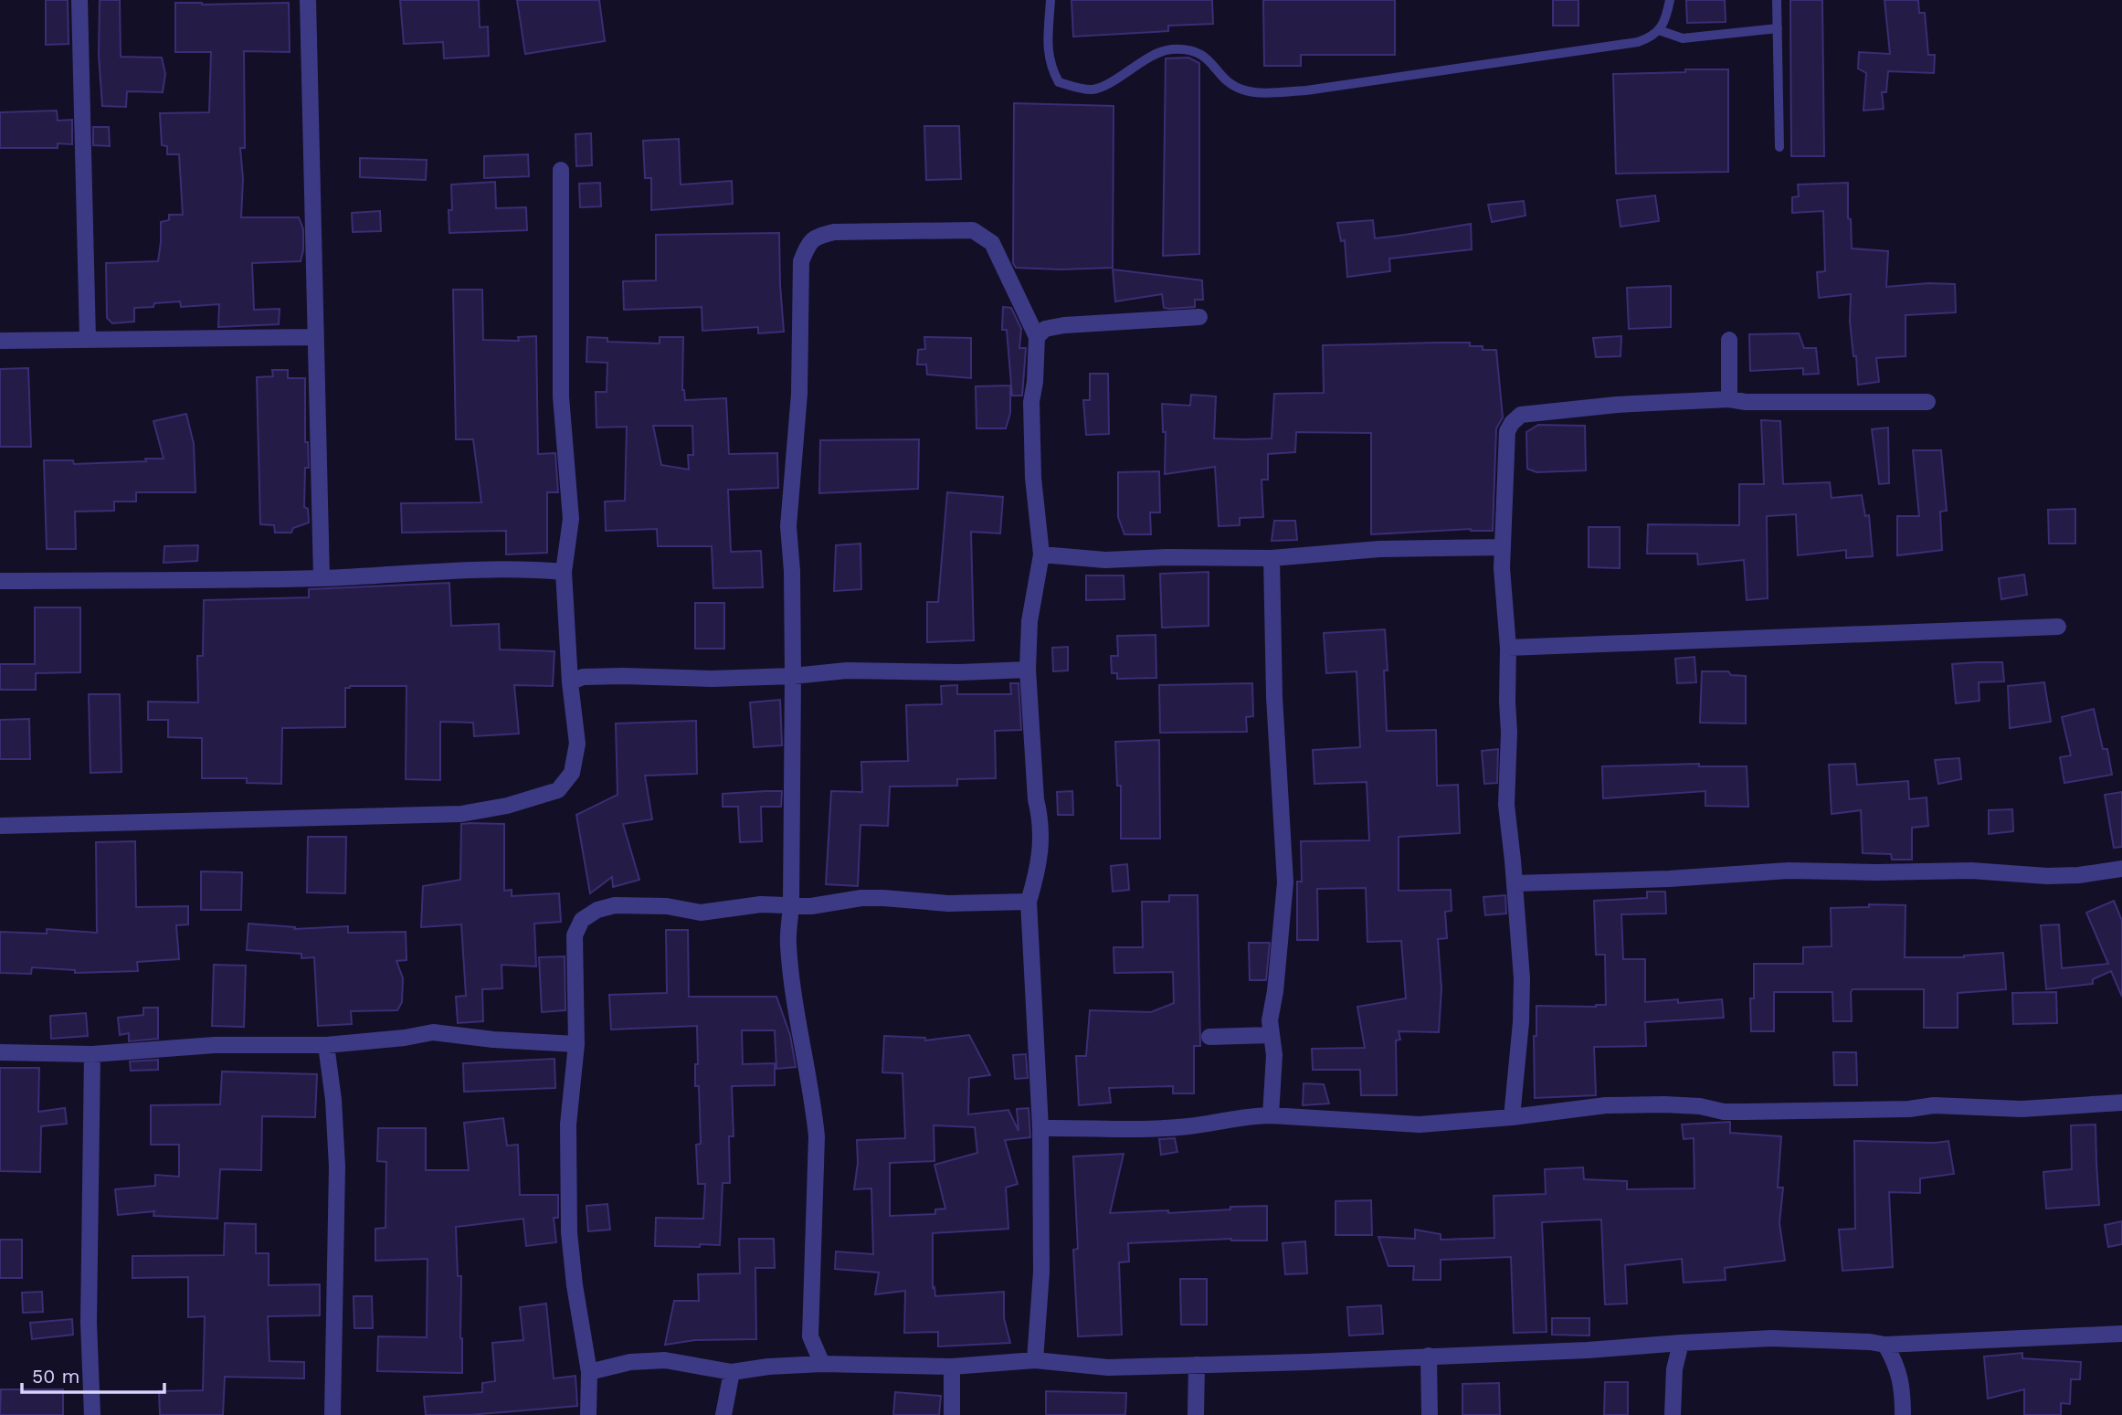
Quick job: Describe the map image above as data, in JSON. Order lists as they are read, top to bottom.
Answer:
{
  "scale_bar": "50 m"
}
